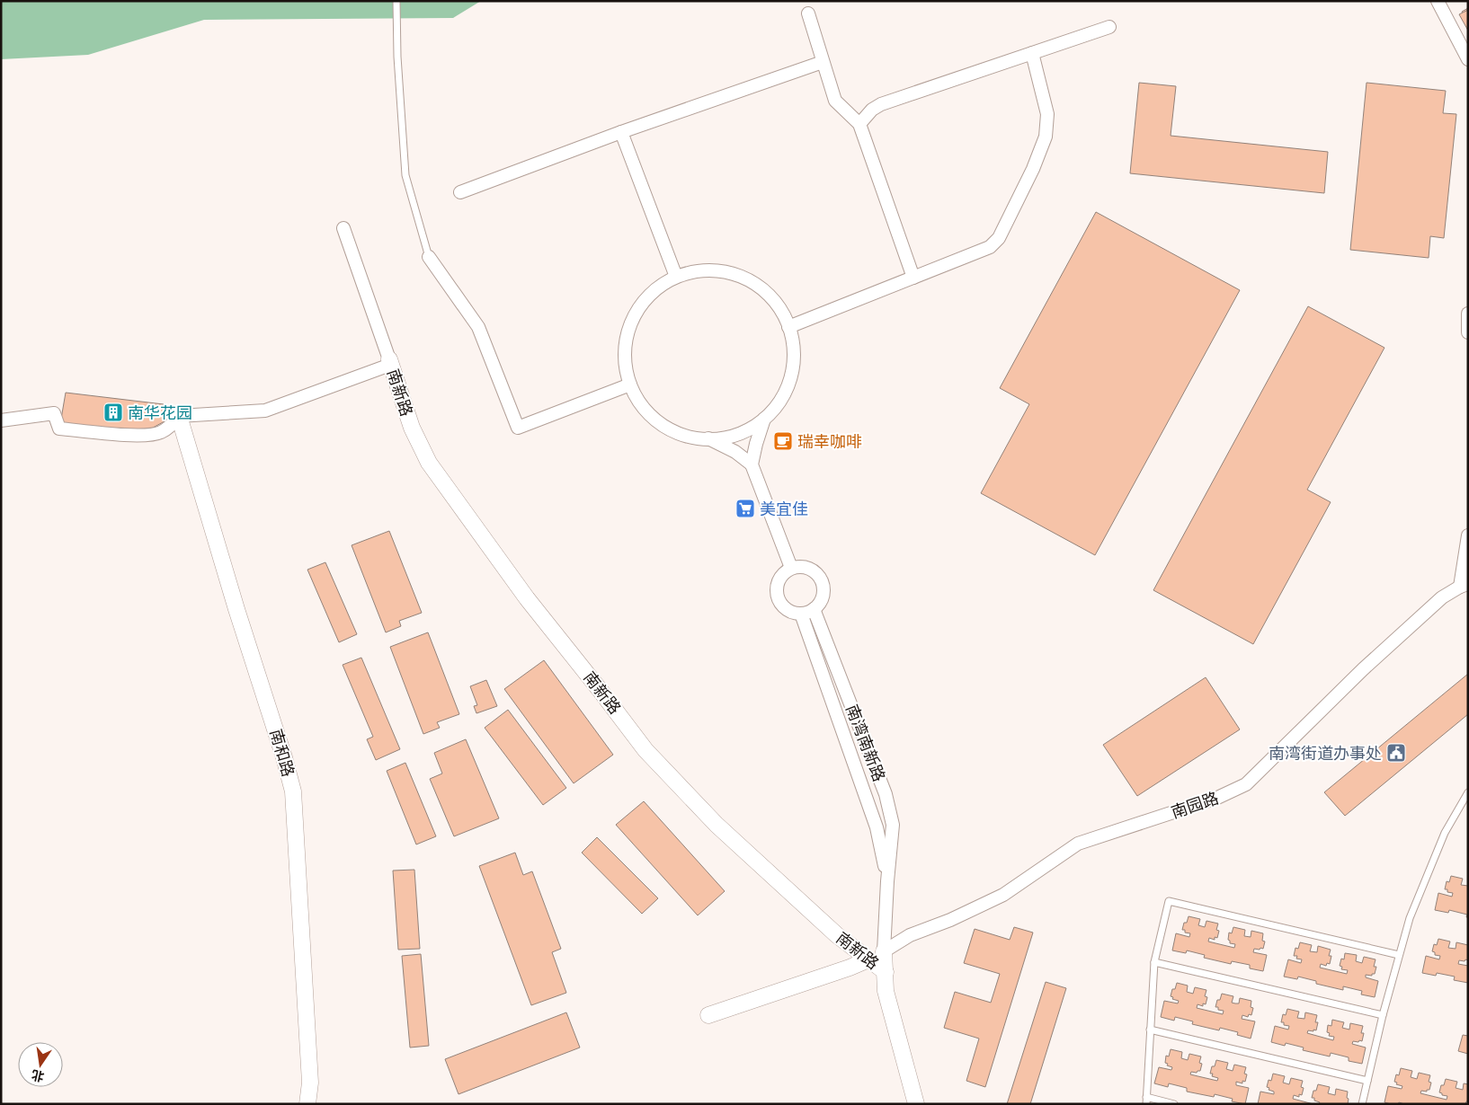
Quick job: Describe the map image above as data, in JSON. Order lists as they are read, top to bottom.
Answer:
{
  "streets": {
    "street": [
      "南新路",
      "南湾南新路",
      "南和路",
      "南园路"
    ]
  },
  "crossings": [
    ["南新路", "南湾南新路"],
    ["南湾南新路", "南园路"]
  ],
  "places": {
    "building": ["南华花园"],
    "cafe": ["瑞幸咖啡"],
    "supermarket": ["美宜佳"],
    "public building": ["南湾街道办事处"]
  },
  "north": "bottom"
}
